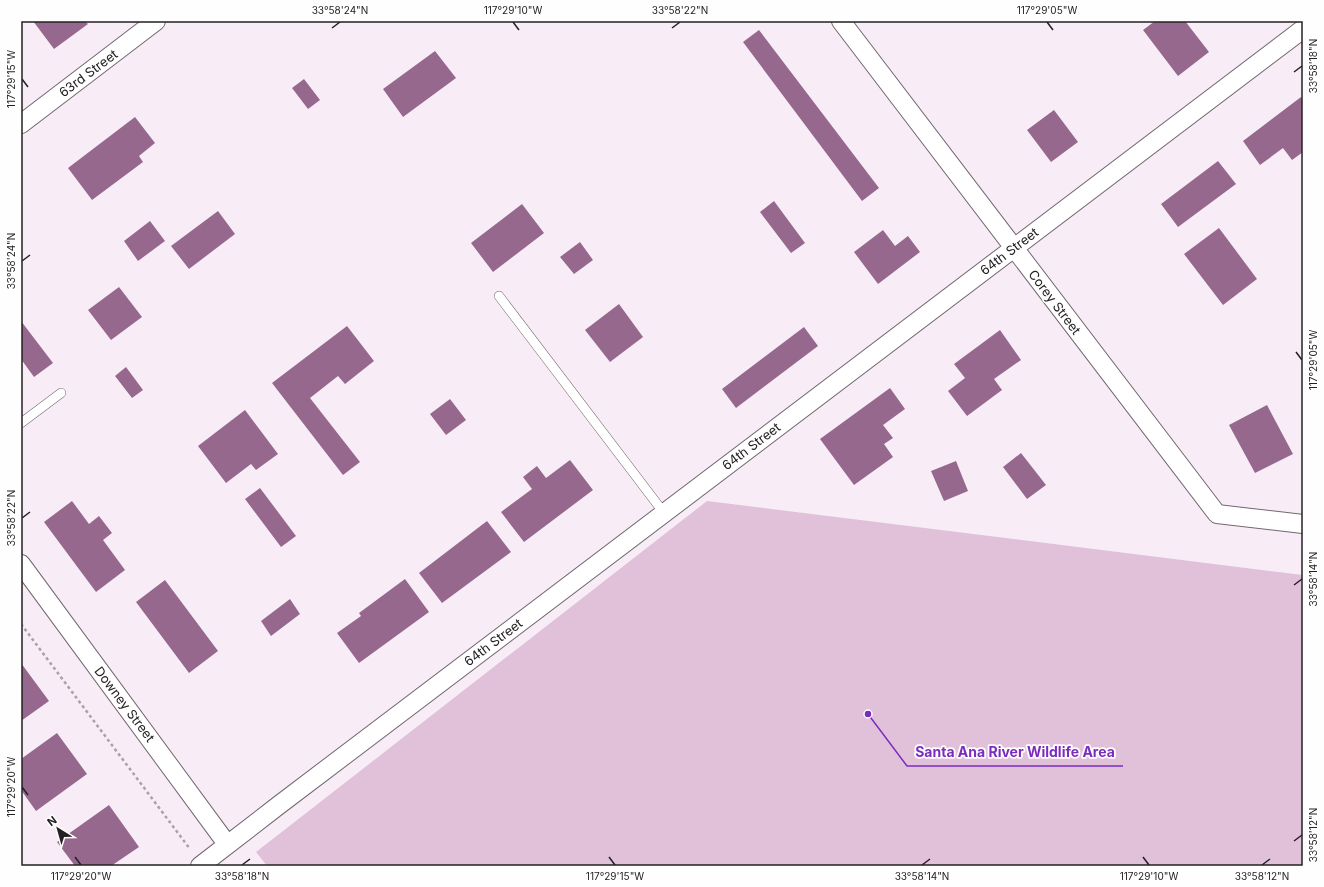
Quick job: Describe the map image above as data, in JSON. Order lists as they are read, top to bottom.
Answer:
{
  "streets": {
    "street": [
      "63rd Street",
      "64th Street",
      "Corey Street",
      "Downey Street"
    ]
  },
  "crossings": [
    ["64th Street", "Corey Street"],
    ["64th Street", "Downey Street"]
  ],
  "places": ["Santa Ana River Wildlife Area"],
  "north": "top left",
  "coordinates": [
    "33°58'24\"N",
    "117°29'10\"W",
    "33°58'22\"N",
    "117°29'05\"W",
    "33°58'18\"N",
    "117°29'15\"W",
    "33°58'14\"N",
    "117°29'20\"W",
    "33°58'12\"N"
  ]
}
